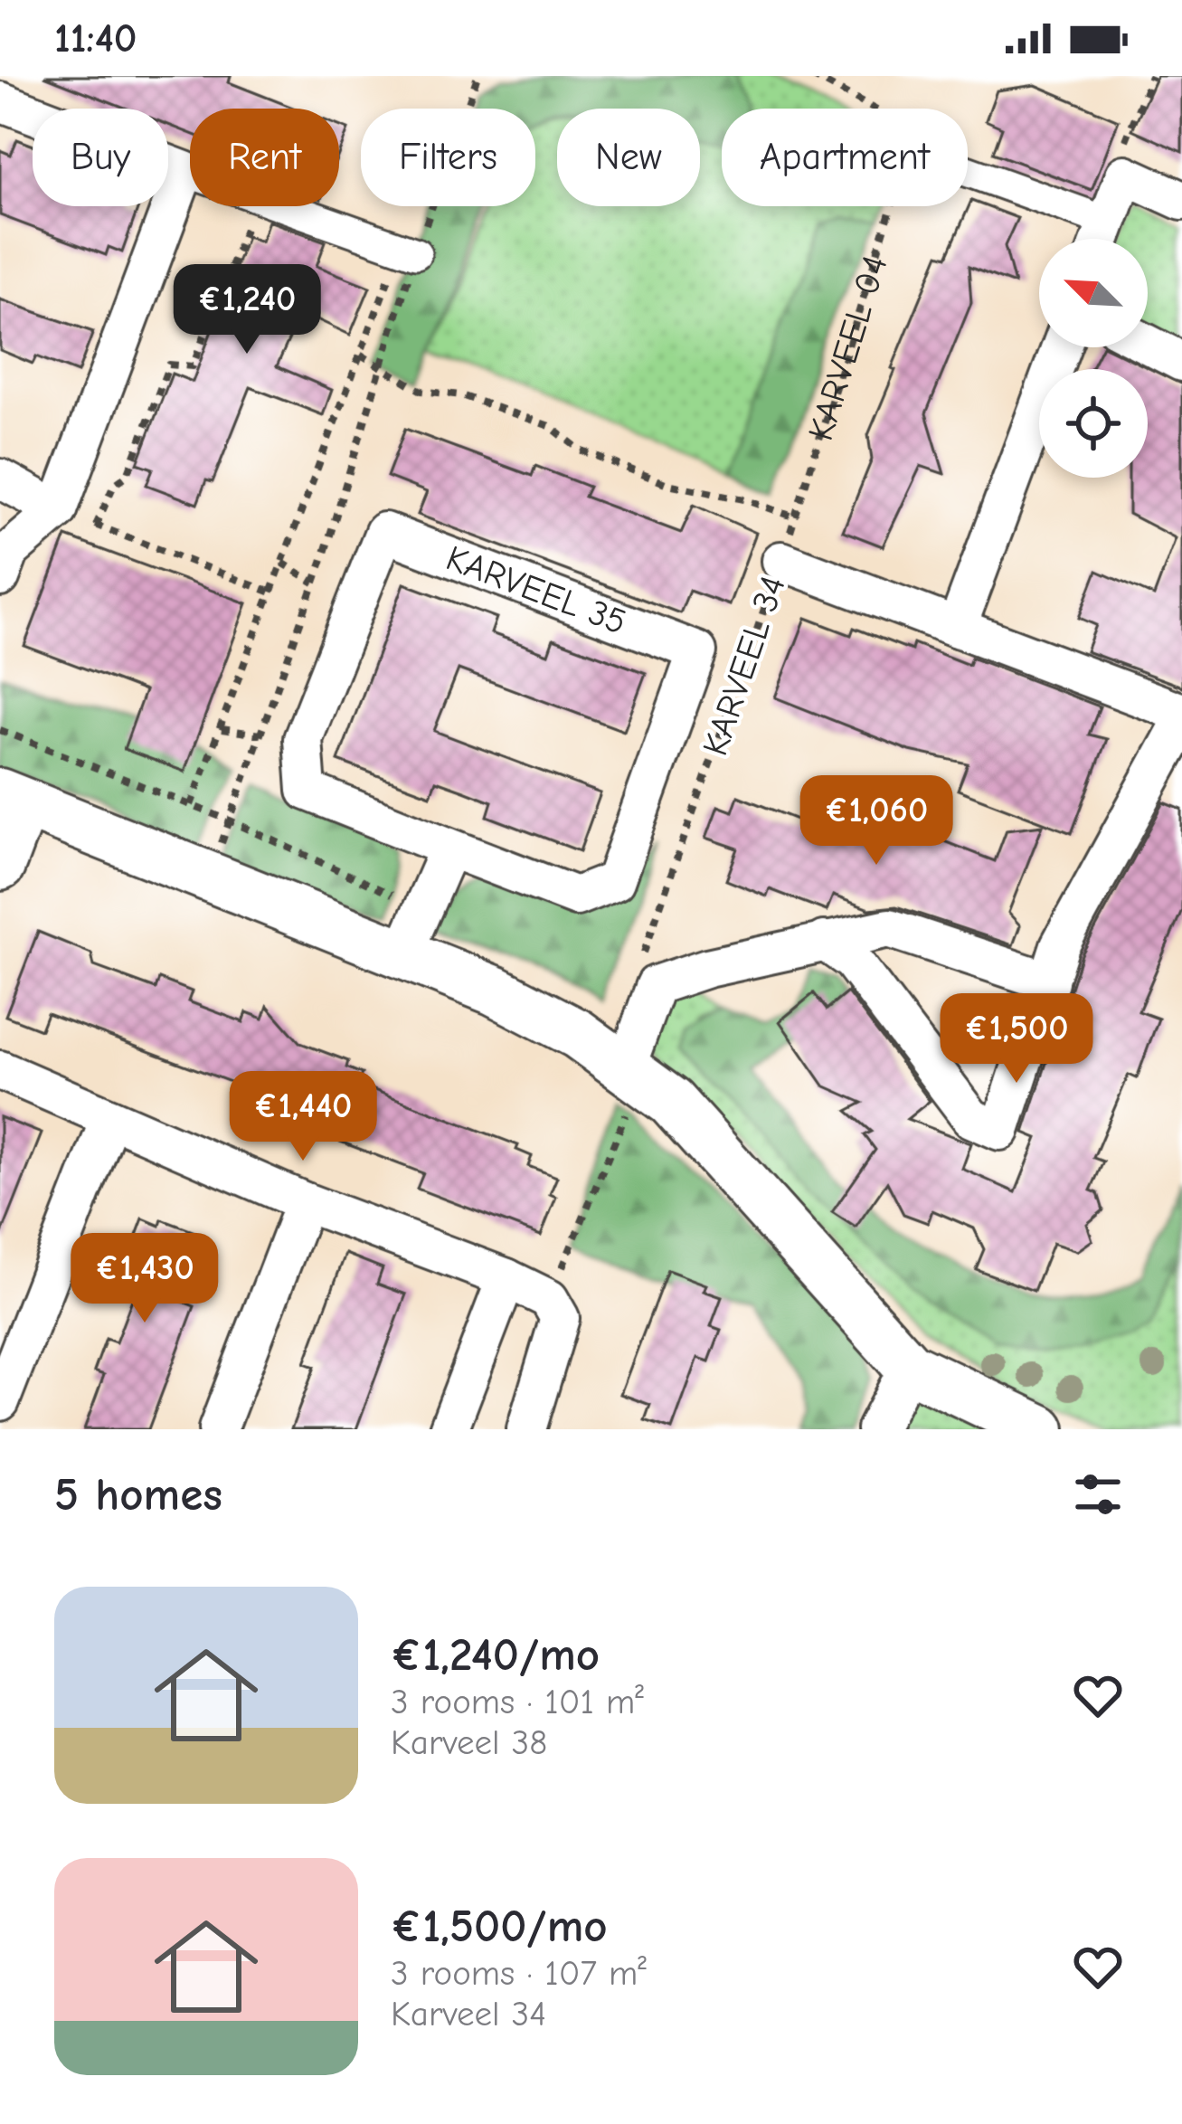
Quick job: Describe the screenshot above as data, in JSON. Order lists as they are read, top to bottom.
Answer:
{
  "streets": {
    "street": ["KARVEEL 35", "KARVEEL 34"],
    "path": ["KARVEEL 04"]
  },
  "crossings": [
    ["KARVEEL 04", "KARVEEL 34"]
  ],
  "north": "top left",
  "page": {
    "status": "11:40",
    "chip": [
      "Buy",
      "Rent",
      "Filters",
      "New",
      "Apartment"
    ],
    "price": [
      "€1,240",
      "€1,060",
      "€1,500",
      "€1,440",
      "€1,430"
    ],
    "heading": "5 homes",
    "list": [
      {
        "name": "€1,240/mo",
        "note": "3 rooms · 101 m² · Karveel 38"
      },
      {
        "name": "€1,500/mo",
        "note": "3 rooms · 107 m² · Karveel 34"
      }
    ]
  }
}
